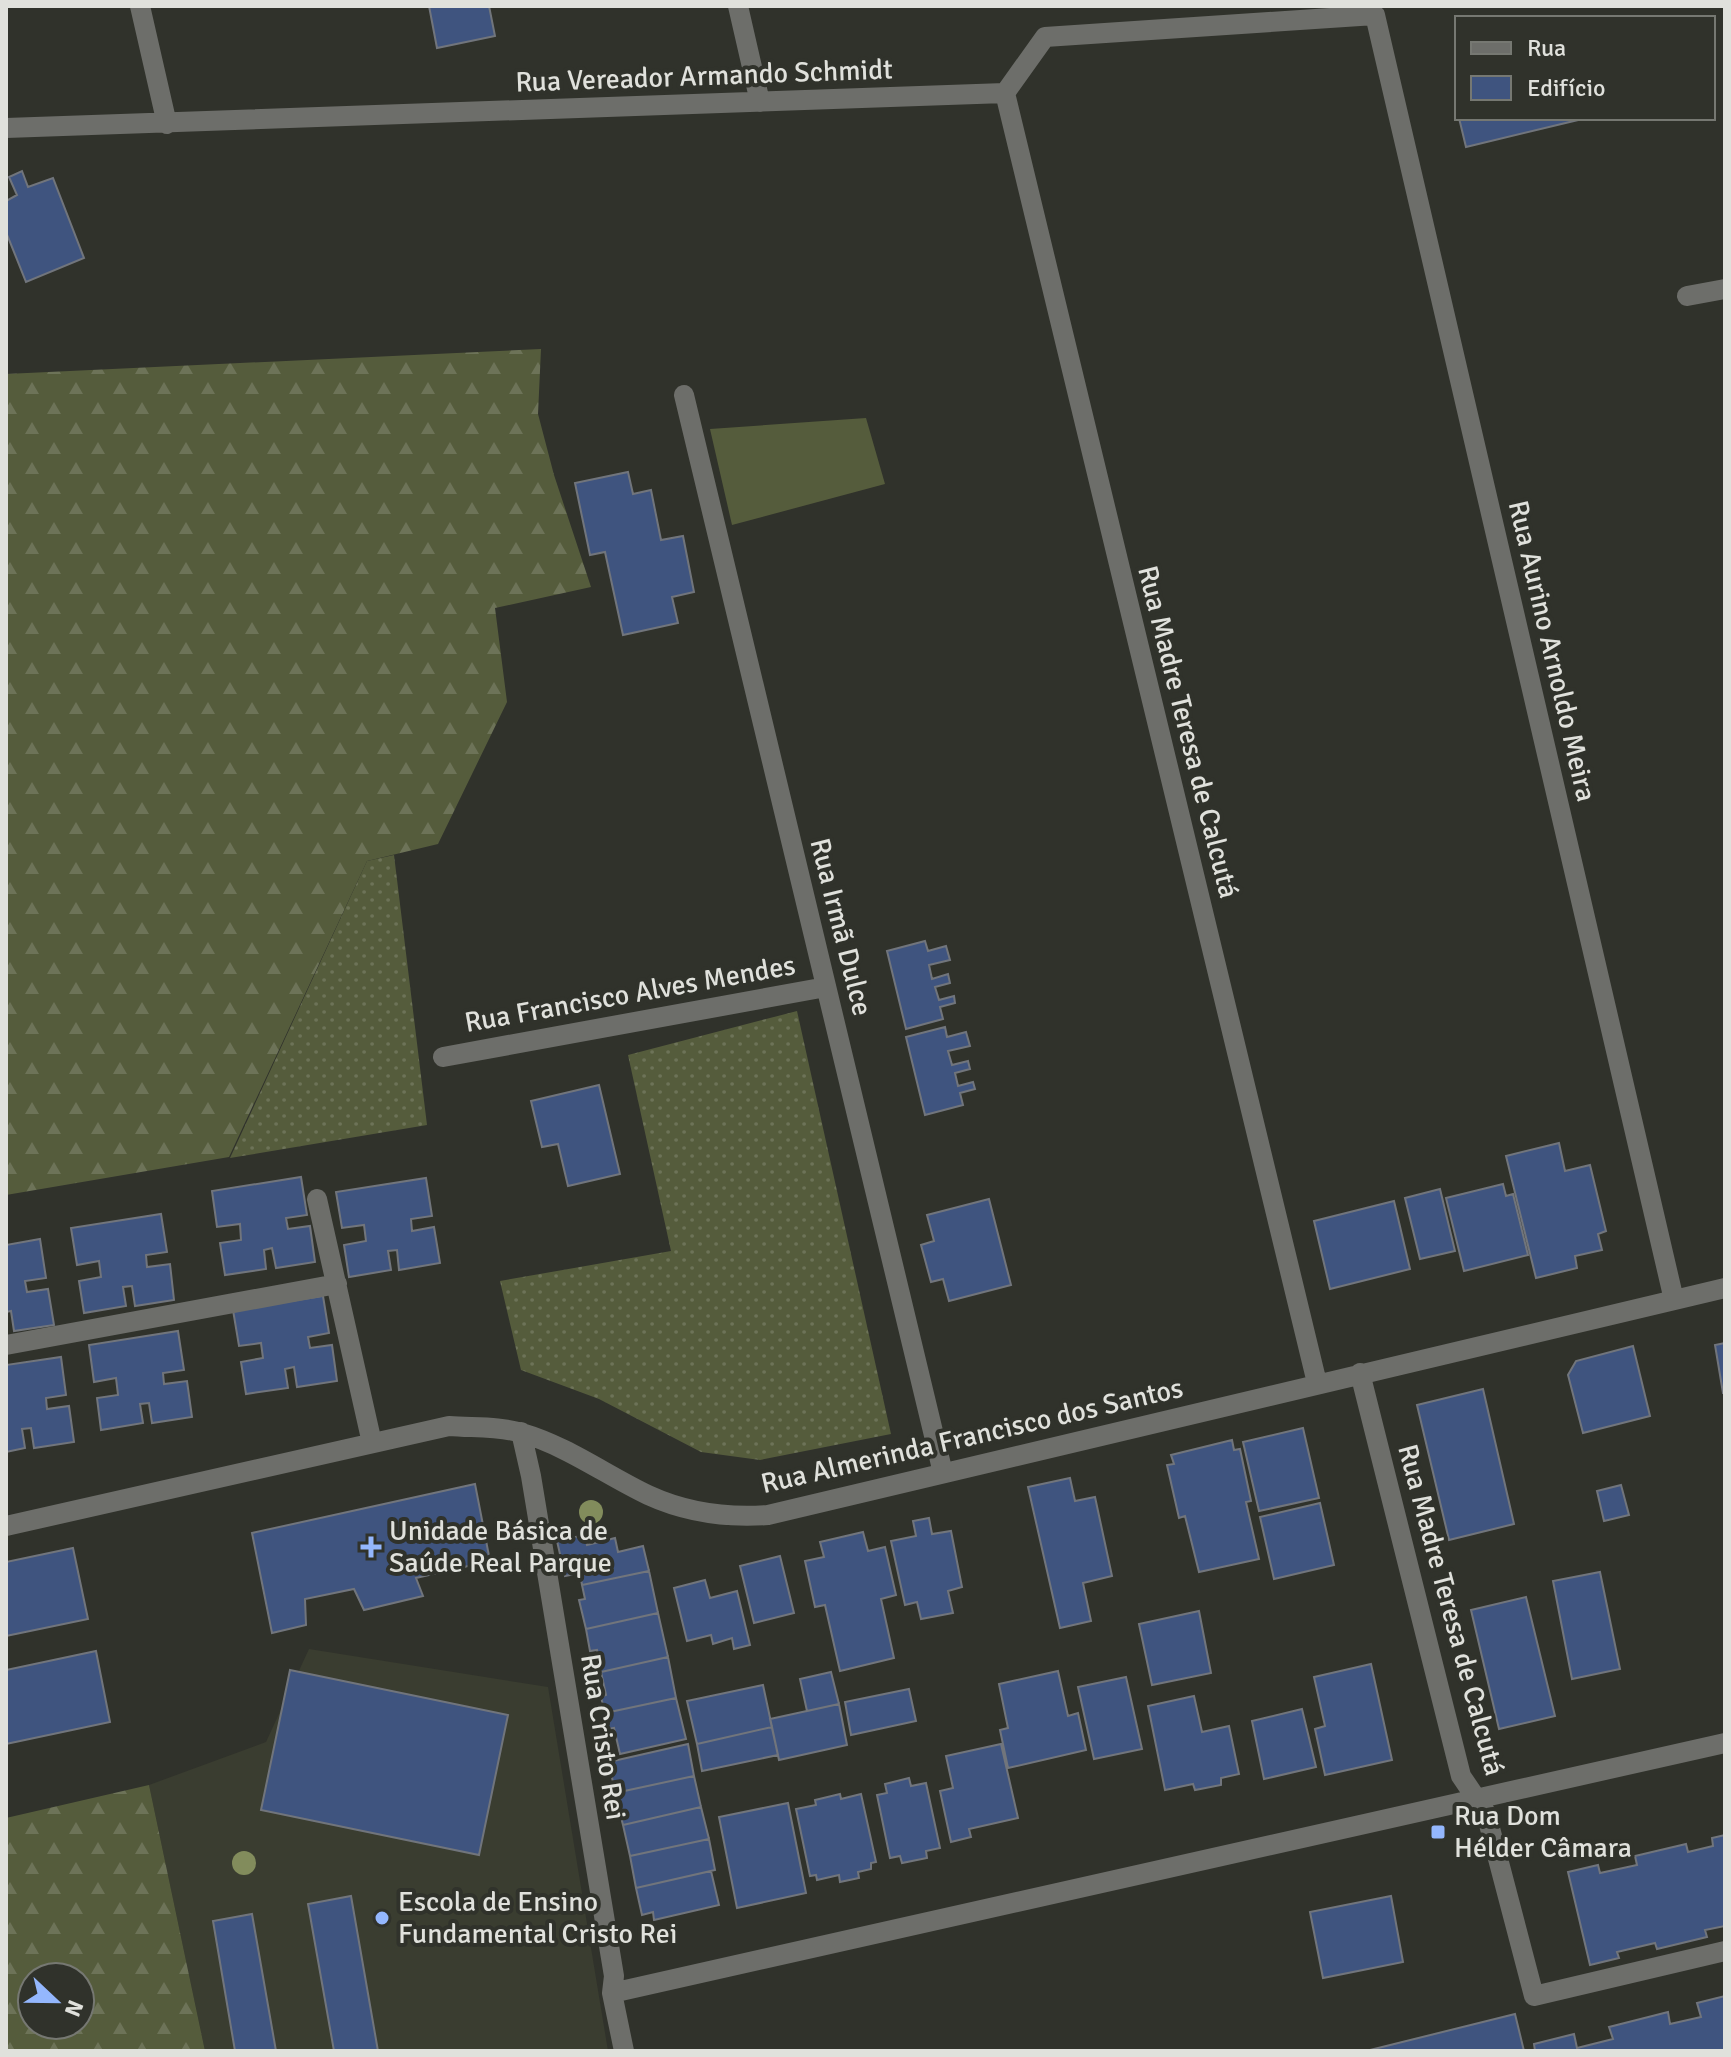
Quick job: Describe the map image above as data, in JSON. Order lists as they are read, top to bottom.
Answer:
{
  "streets": {
    "street": [
      "Rua Vereador Armando Schmidt",
      "Rua Aurino Arnoldo Meira",
      "Rua Madre Teresa de Calcutá",
      "Rua Irmã Dulce",
      "Rua Francisco Alves Mendes",
      "Rua Almerinda Francisco dos Santos",
      "Rua Cristo Rei"
    ]
  },
  "crossings": [
    ["Rua Vereador Armando Schmidt", "Rua Aurino Arnoldo Meira"],
    ["Rua Vereador Armando Schmidt", "Rua Madre Teresa de Calcutá"],
    ["Rua Aurino Arnoldo Meira", "Rua Madre Teresa de Calcutá"],
    ["Rua Aurino Arnoldo Meira", "Rua Almerinda Francisco dos Santos"],
    ["Rua Madre Teresa de Calcutá", "Rua Almerinda Francisco dos Santos"],
    ["Rua Irmã Dulce", "Rua Francisco Alves Mendes"],
    ["Rua Irmã Dulce", "Rua Almerinda Francisco dos Santos"],
    ["Rua Almerinda Francisco dos Santos", "Rua Cristo Rei"]
  ],
  "places": {
    "health": ["Unidade Básica de Saúde Real Parque"],
    "transit": ["Rua Dom Hélder Câmara"],
    "other": ["Escola de Ensino Fundamental Cristo Rei"]
  },
  "legend": ["Rua", "Edifício"],
  "north": "right"
}
